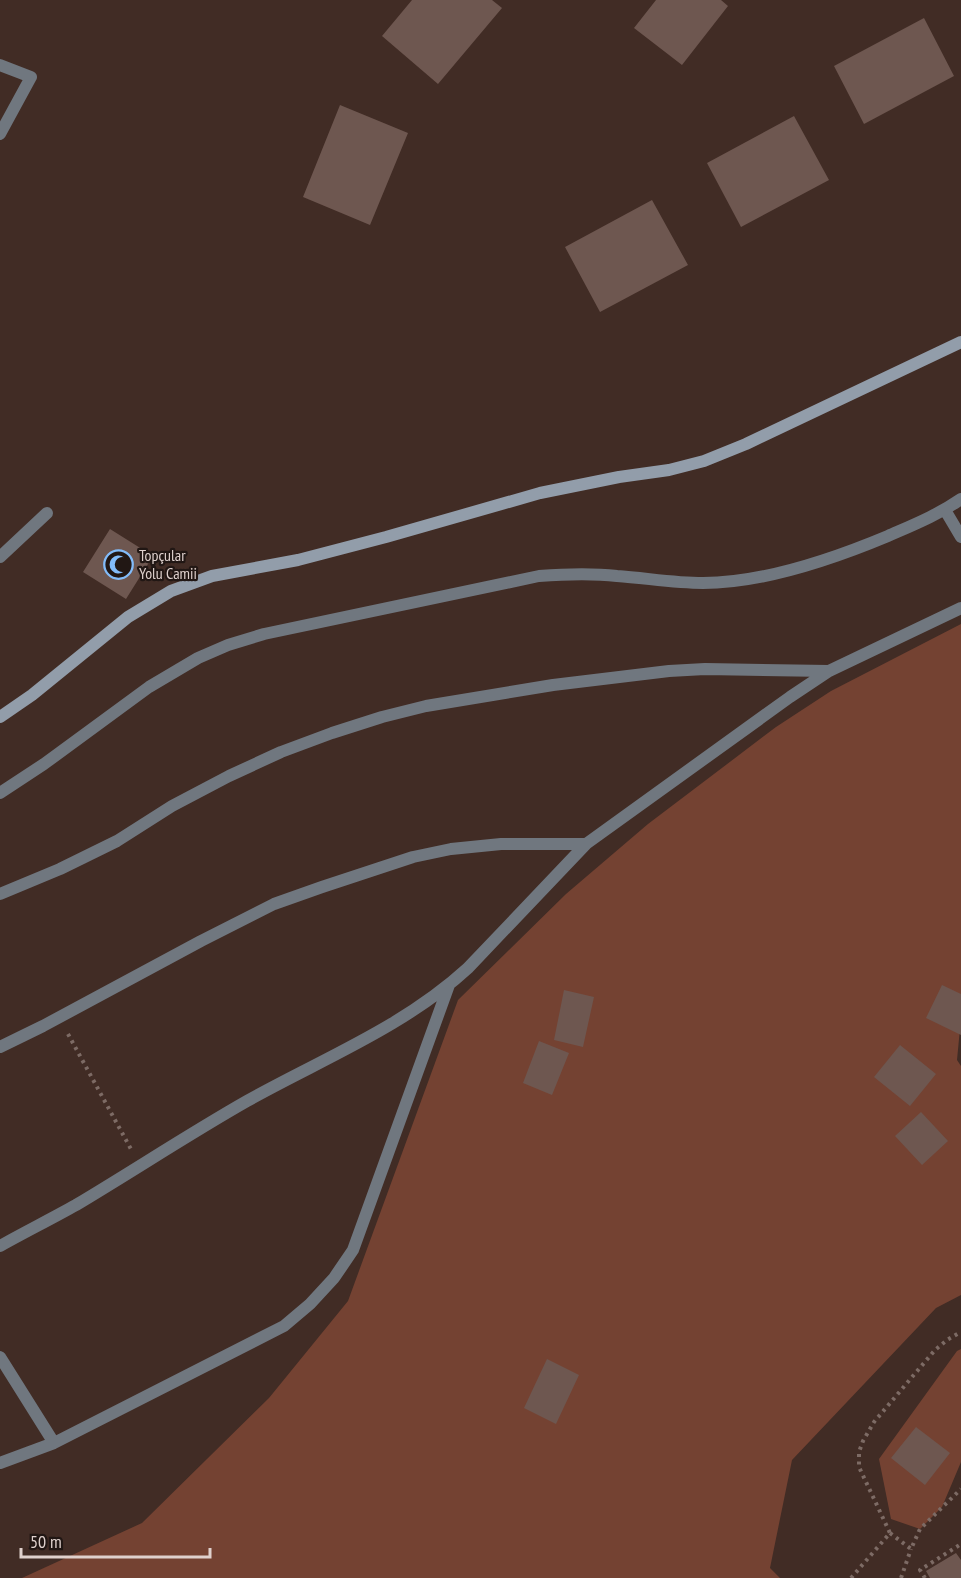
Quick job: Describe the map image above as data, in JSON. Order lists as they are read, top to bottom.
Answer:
{
  "places": {
    "mosque": ["Topçular Yolu Camii"]
  },
  "scale_bar": "50 m"
}
